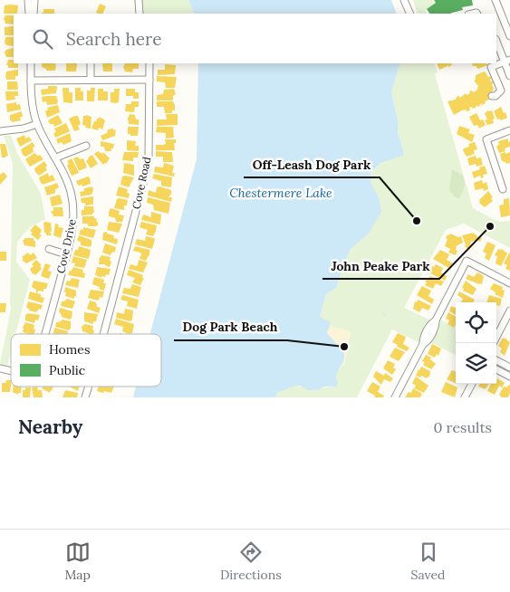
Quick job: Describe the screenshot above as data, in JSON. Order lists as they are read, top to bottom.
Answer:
{
  "streets": {
    "street": ["Cove Road", "Cove Drive"]
  },
  "water": ["Chestermere Lake"],
  "places": ["Off-Leash Dog Park", "John Peake Park", "Dog Park Beach"],
  "legend": ["Homes", "Public"],
  "page": {
    "search": "Search here",
    "heading": ["Nearby", "0 results"],
    "nav": ["Map", "Directions", "Saved"]
  }
}
